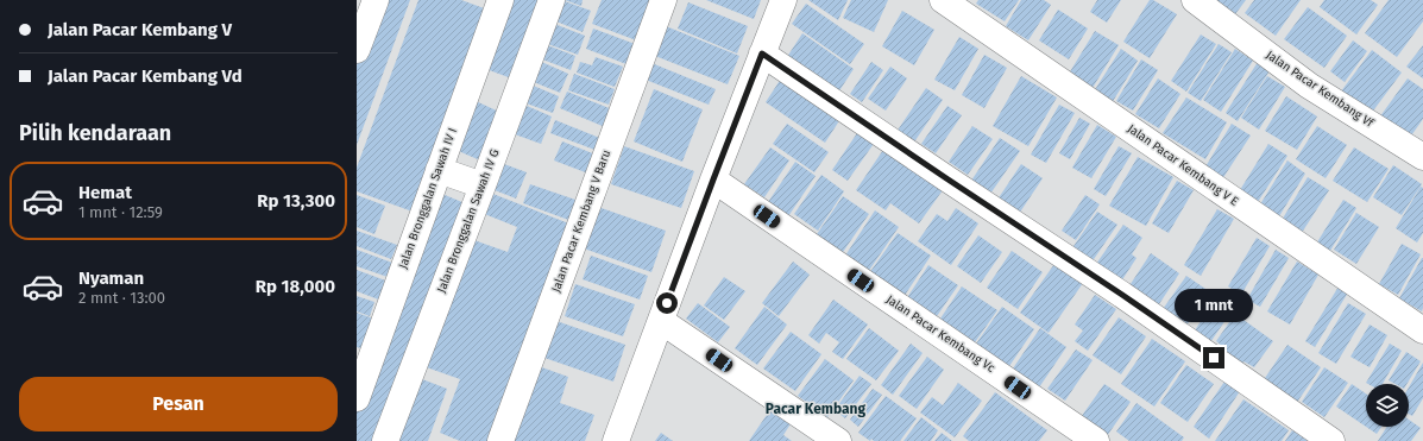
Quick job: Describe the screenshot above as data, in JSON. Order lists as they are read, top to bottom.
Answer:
{
  "streets": {
    "street": [
      "Jalan Pacar Kembang Vf",
      "Jalan Pacar Kembang V E",
      "Jalan Bronggalan Sawah IV I",
      "Jalan Bronggalan Sawah IV G",
      "Jalan Pacar Kembang V Baru",
      "Jalan Pacar Kembang Vc"
    ]
  },
  "districts": ["Pacar Kembang"],
  "page": {
    "banner": ["Jalan Pacar Kembang V", "Jalan Pacar Kembang Vd"],
    "heading": "Pilih kendaraan",
    "list": [
      {
        "name": "Hemat",
        "note": "1 mnt · 12:59",
        "value": "Rp 13,300"
      },
      {
        "name": "Nyaman",
        "note": "2 mnt · 13:00",
        "value": "Rp 18,000"
      }
    ],
    "bubble": "1 mnt",
    "buttons": "Pesan"
  }
}
